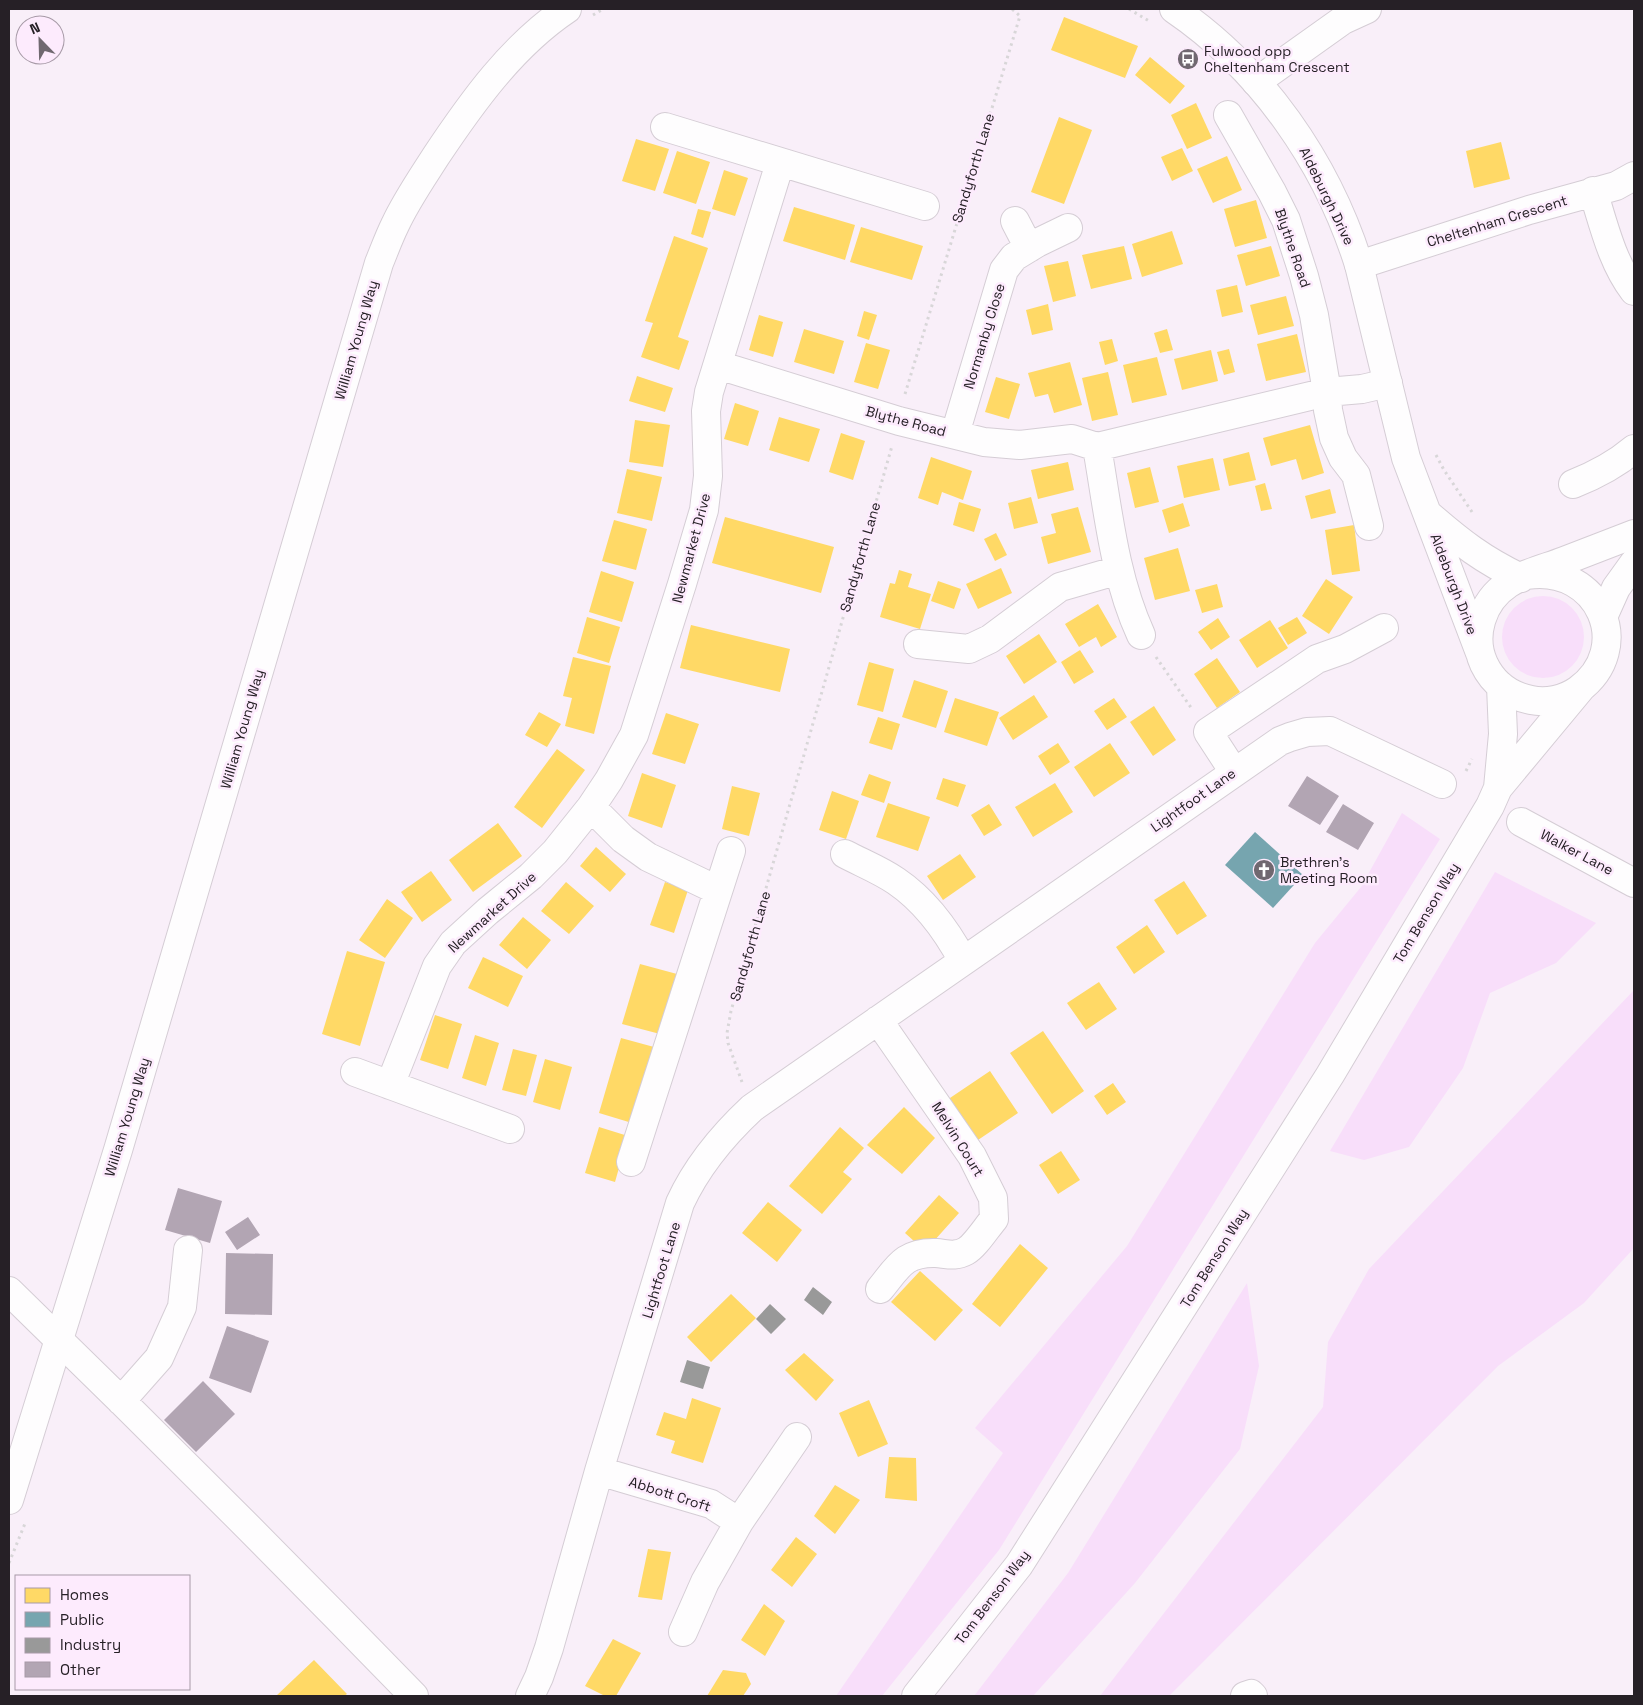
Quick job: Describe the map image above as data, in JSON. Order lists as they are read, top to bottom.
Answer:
{
  "streets": {
    "street": [
      "Aldeburgh Drive",
      "Cheltenham Crescent",
      "Blythe Road",
      "Normanby Close",
      "William Young Way",
      "Newmarket Drive",
      "Lightfoot Lane",
      "Walker Lane",
      "Tom Benson Way",
      "Melvin Court",
      "Abbott Croft"
    ],
    "path": ["Sandyforth Lane"]
  },
  "crossings": [
    ["Sandyforth Lane", "Blythe Road"],
    ["Sandyforth Lane", "Lightfoot Lane"],
    ["Aldeburgh Drive", "Cheltenham Crescent"],
    ["Blythe Road", "Normanby Close"],
    ["Blythe Road", "Newmarket Drive"],
    ["Lightfoot Lane", "Melvin Court"],
    ["Lightfoot Lane", "Abbott Croft"]
  ],
  "places": {
    "bus stop": ["Fulwood opp Cheltenham Crescent"],
    "church": ["Brethren's Meeting Room"]
  },
  "legend": [
    "Homes",
    "Public",
    "Industry",
    "Other"
  ],
  "north": "top left"
}
